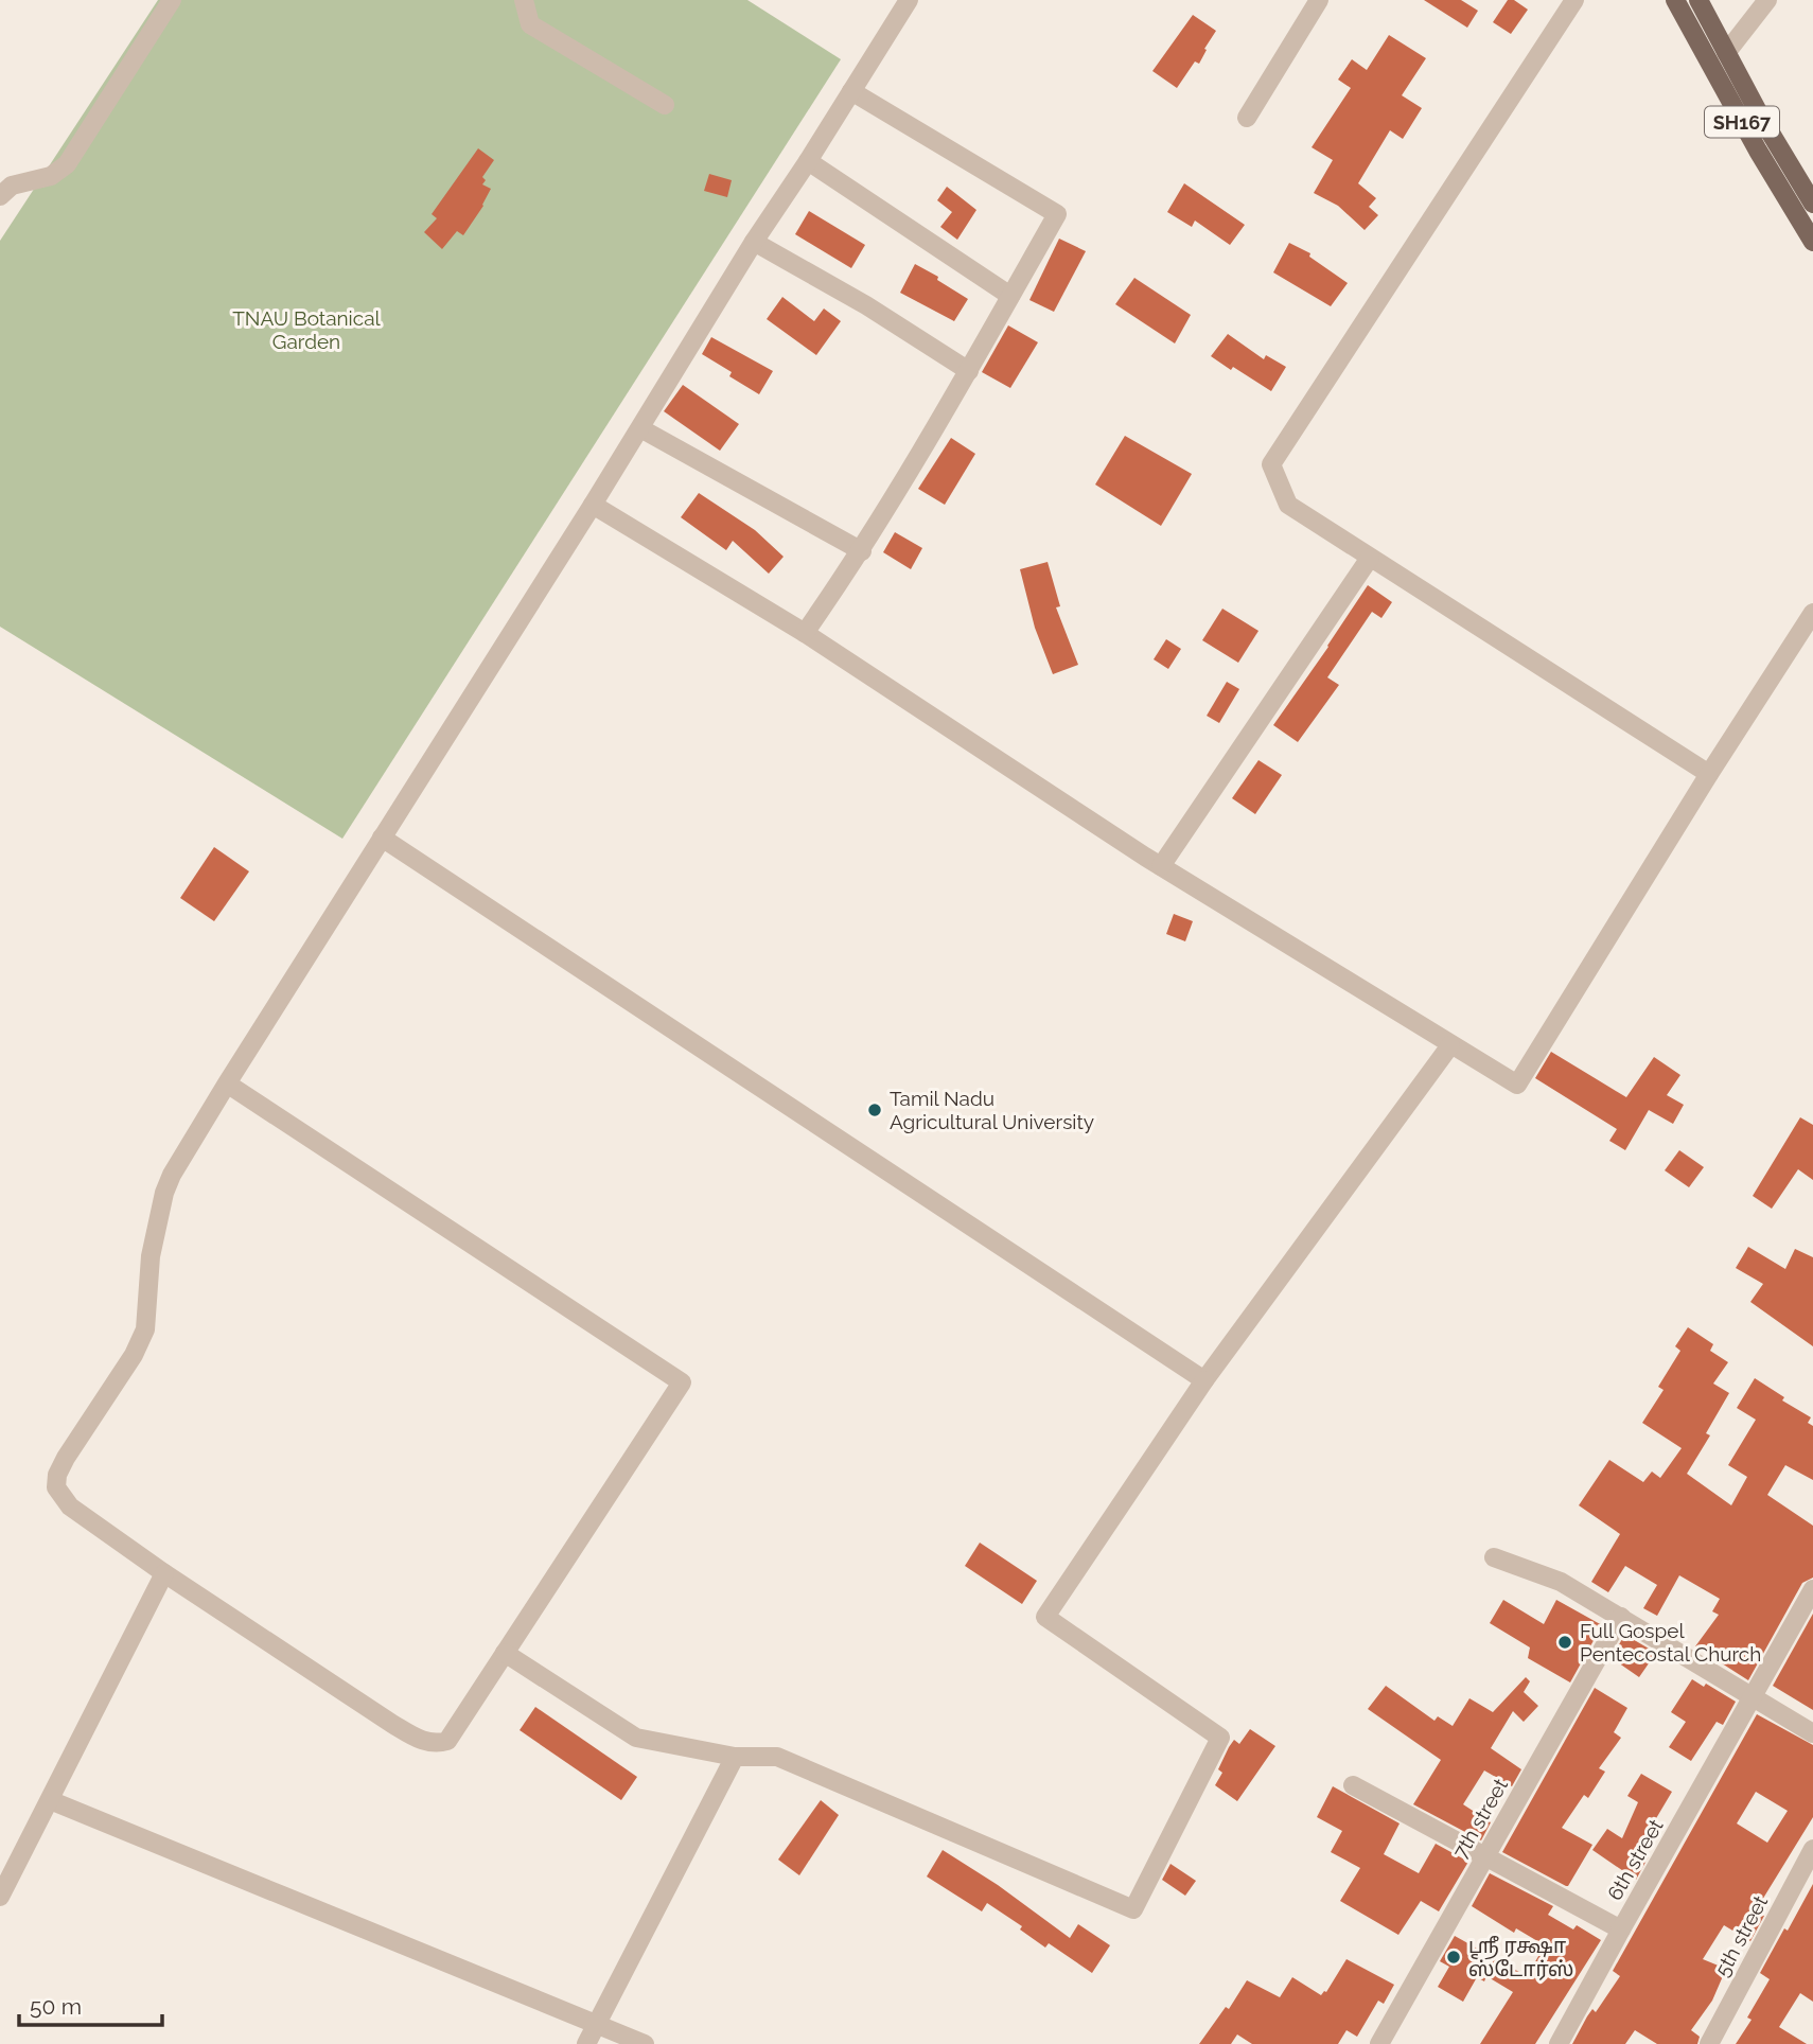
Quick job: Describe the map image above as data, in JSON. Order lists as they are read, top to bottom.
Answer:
{
  "streets": {
    "main road": ["SH167"],
    "street": ["7th street", "6th street", "5th street"]
  },
  "parks": ["TNAU Botanical Garden"],
  "places": ["Tamil Nadu Agricultural University", "Full Gospel Pentecostal Church", "ஶ்ரீ ரக்ஷா ஸ்டோர்ஸ்"],
  "scale_bar": "50 m"
}
